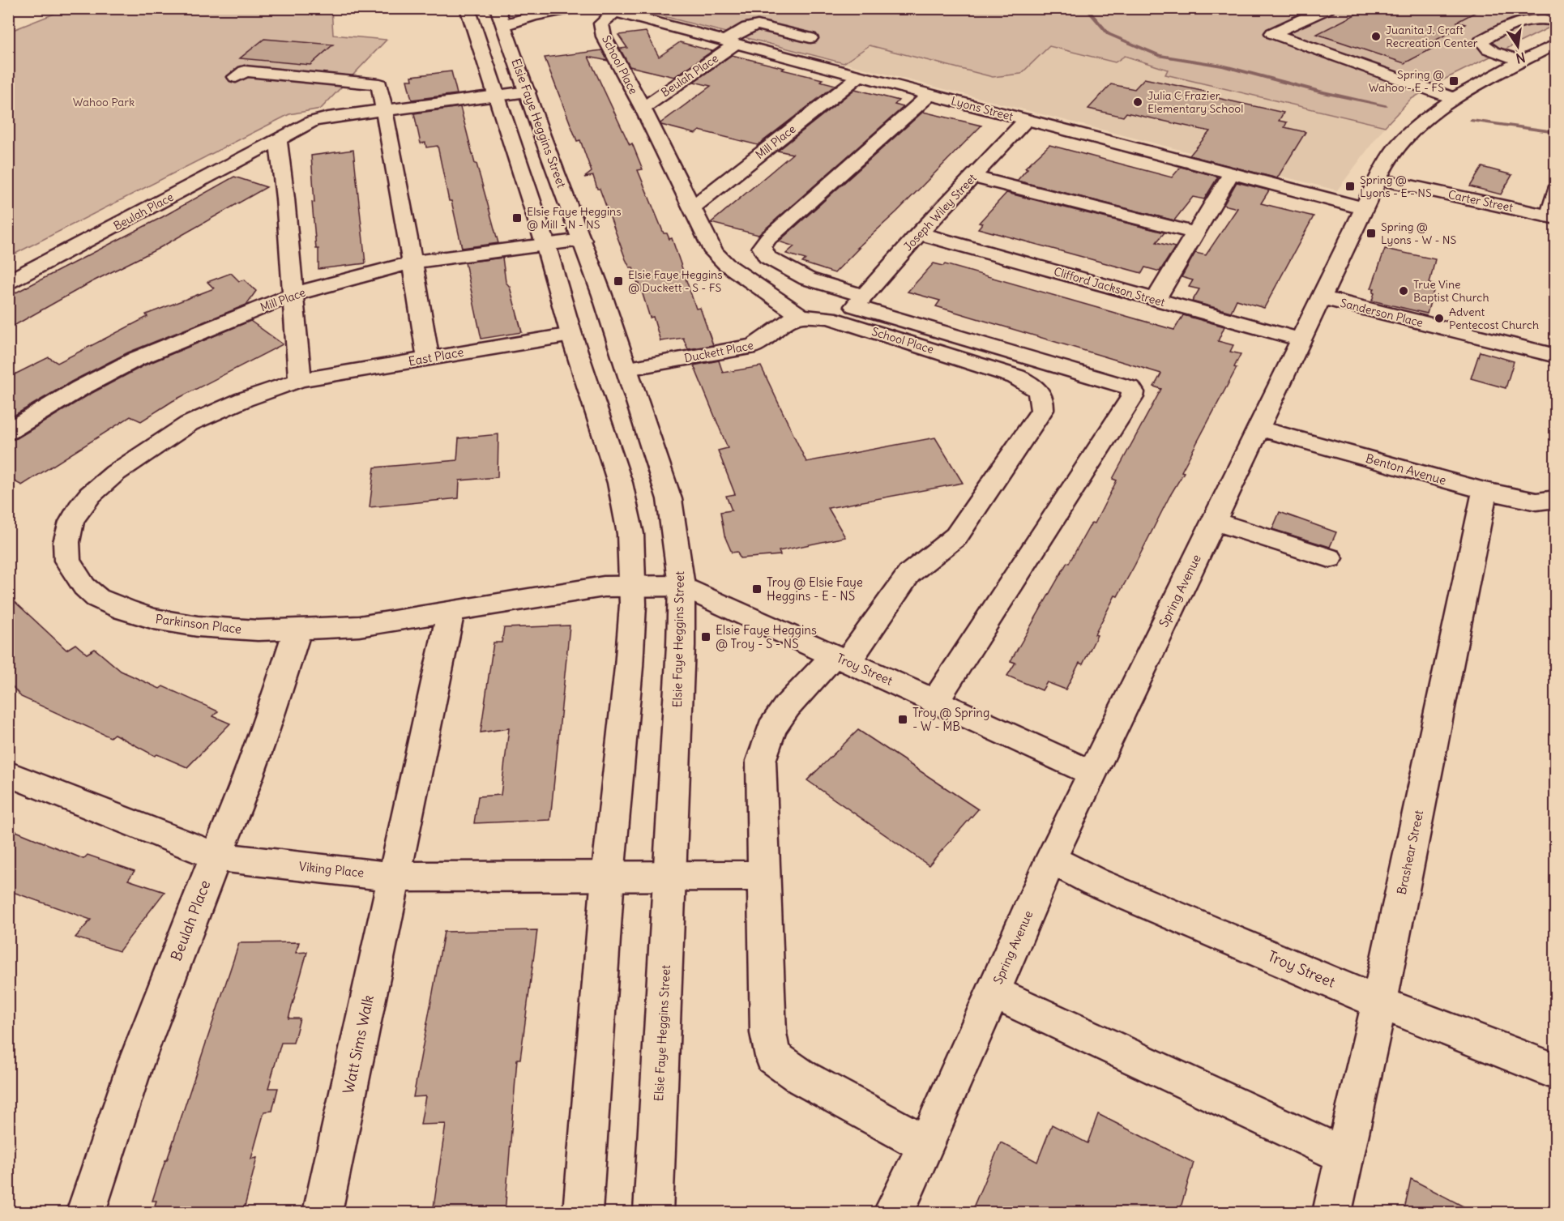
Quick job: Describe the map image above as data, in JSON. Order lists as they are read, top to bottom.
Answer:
{
  "streets": {
    "street": [
      "School Place",
      "Beulah Place",
      "Lyons Street",
      "Elsie Faye Heggins Street",
      "Mill Place",
      "Carter Street",
      "Joseph Wiley Street",
      "Clifford Jackson Street",
      "Sanderson Place",
      "Duckett Place",
      "East Place",
      "Benton Avenue",
      "Spring Avenue",
      "Parkinson Place",
      "Troy Street",
      "Brashear Street",
      "Viking Place",
      "Watt Sims Walk"
    ]
  },
  "crossings": [
    ["School Place", "Beulah Place"],
    ["School Place", "Lyons Street"],
    ["School Place", "Mill Place"],
    ["School Place", "Duckett Place"],
    ["School Place", "Troy Street"],
    ["Beulah Place", "Lyons Street"],
    ["Beulah Place", "Elsie Faye Heggins Street"],
    ["Beulah Place", "Parkinson Place"],
    ["Beulah Place", "Viking Place"],
    ["Lyons Street", "Mill Place"],
    ["Lyons Street", "Joseph Wiley Street"],
    ["Lyons Street", "Spring Avenue"],
    ["Elsie Faye Heggins Street", "Mill Place"],
    ["Elsie Faye Heggins Street", "Duckett Place"],
    ["Elsie Faye Heggins Street", "Troy Street"],
    ["Elsie Faye Heggins Street", "Viking Place"],
    ["Carter Street", "Spring Avenue"],
    ["Joseph Wiley Street", "Clifford Jackson Street"],
    ["Clifford Jackson Street", "Spring Avenue"],
    ["Sanderson Place", "Spring Avenue"],
    ["East Place", "Parkinson Place"],
    ["Benton Avenue", "Spring Avenue"],
    ["Benton Avenue", "Brashear Street"],
    ["Spring Avenue", "Troy Street"],
    ["Parkinson Place", "Troy Street"],
    ["Parkinson Place", "Watt Sims Walk"],
    ["Troy Street", "Brashear Street"],
    ["Viking Place", "Watt Sims Walk"]
  ],
  "parks": ["Wahoo Park"],
  "places": {
    "other": [
      "Juanita J. Craft Recreation Center",
      "Julia C Frazier Elementary School",
      "True Vine Baptist Church",
      "Advent Pentecost Church"
    ],
    "transit": [
      "Spring @ Wahoo - E - FS",
      "Spring @ Lyons - E - NS",
      "Elsie Faye Heggins @ Mill - N - NS",
      "Spring @ Lyons - W - NS",
      "Elsie Faye Heggins @ Duckett - S - FS",
      "Troy @ Elsie Faye Heggins - E - NS",
      "Elsie Faye Heggins @ Troy - S - NS",
      "Troy @ Spring - W - MB"
    ]
  },
  "north": "bottom"
}
